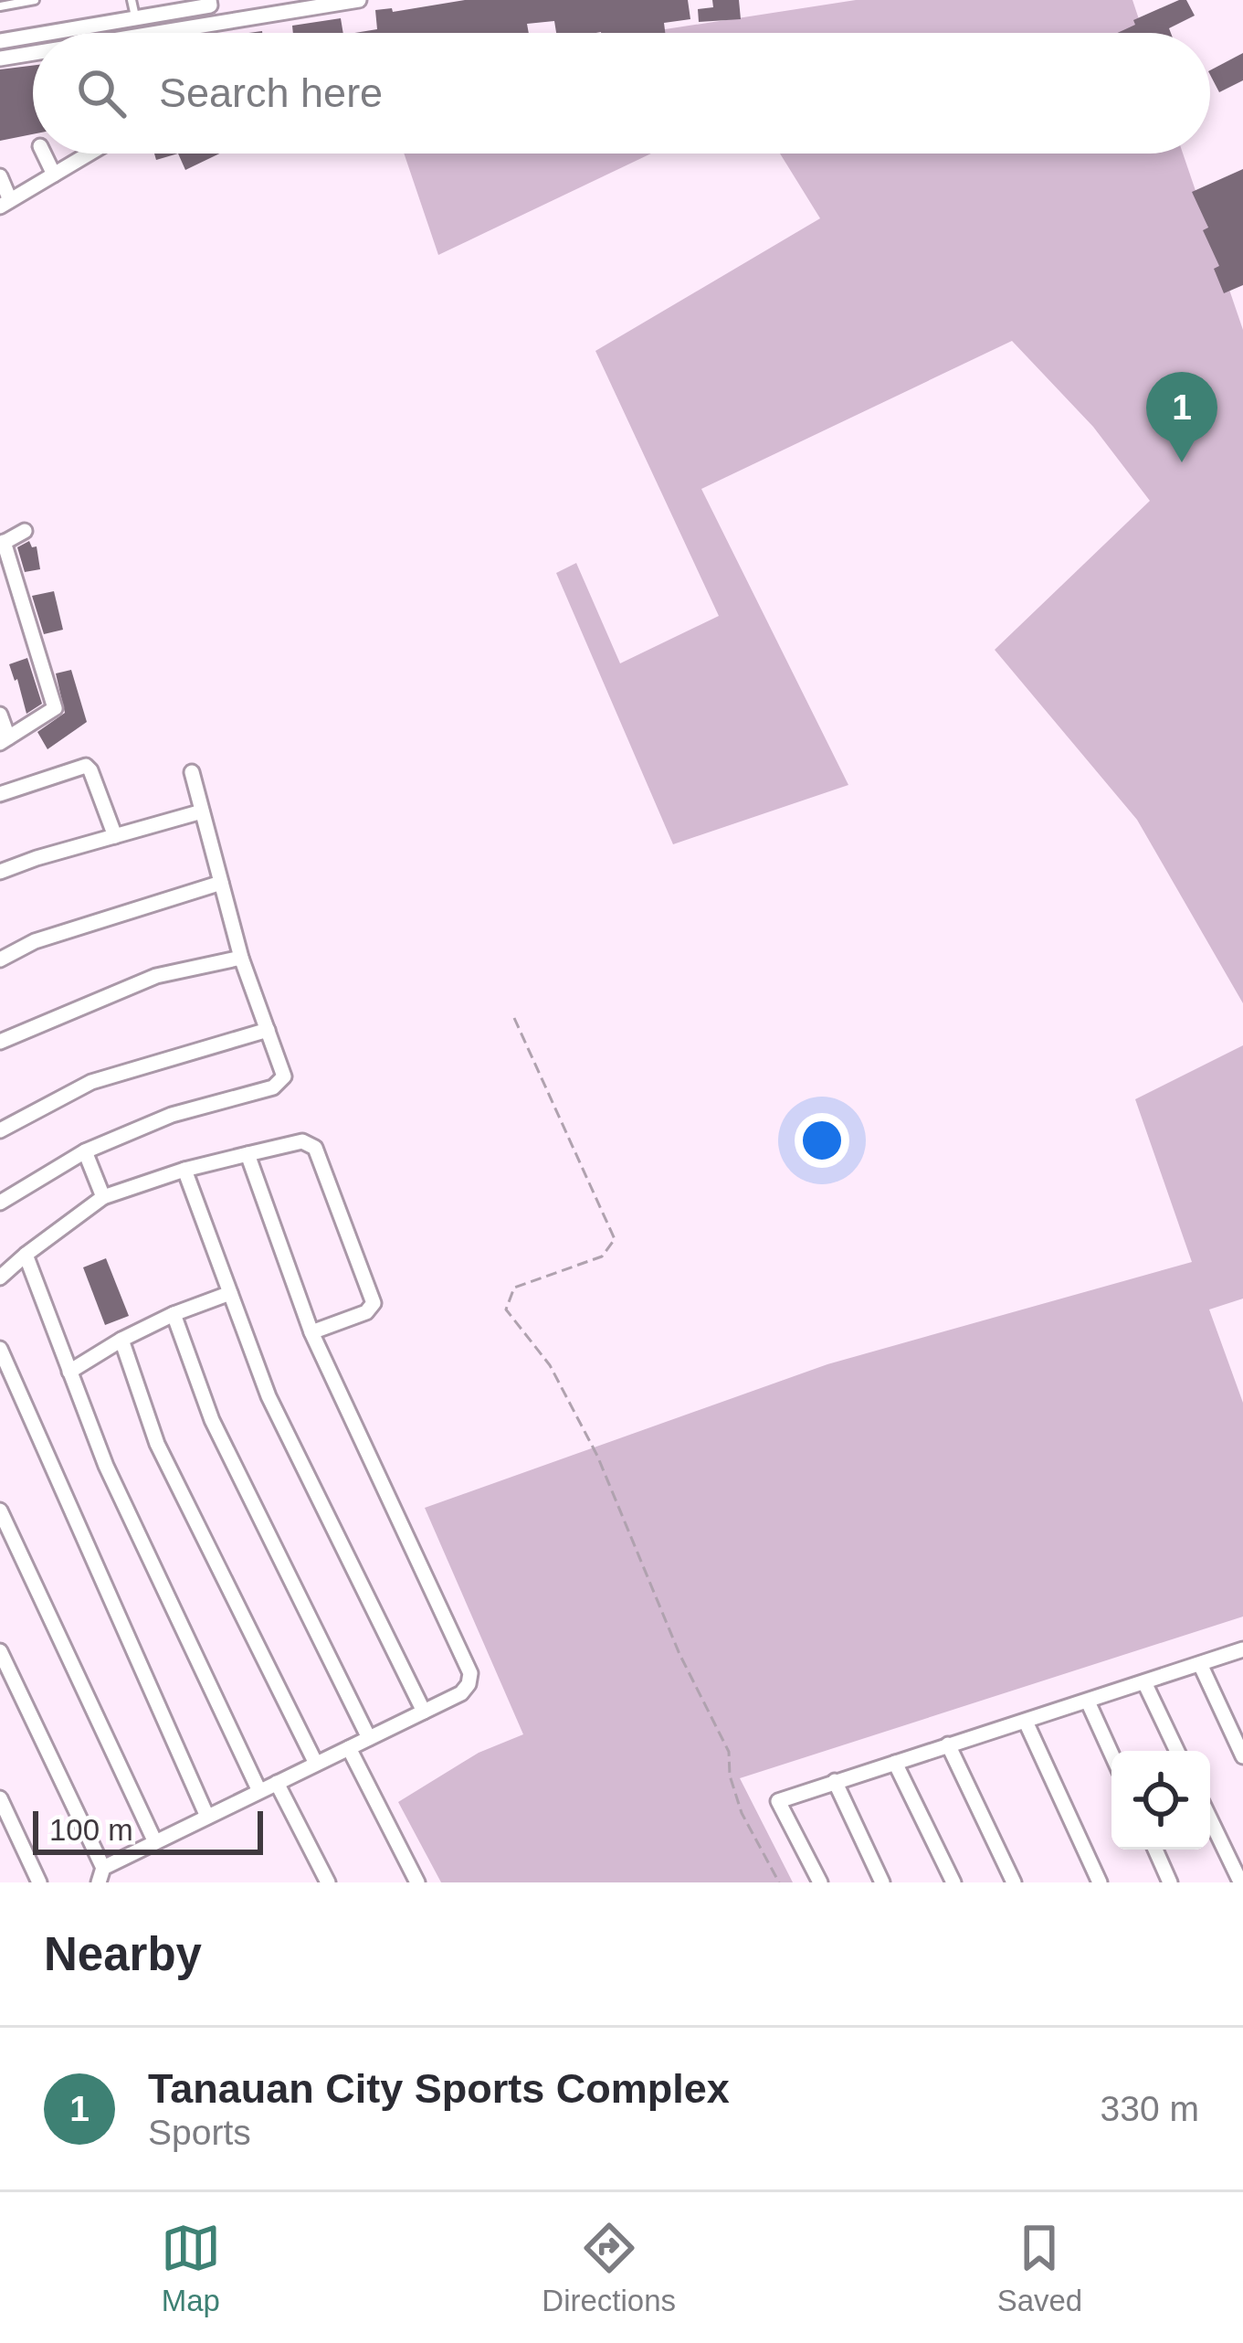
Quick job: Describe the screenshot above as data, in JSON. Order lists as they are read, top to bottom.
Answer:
{
  "scale_bar": "100 m",
  "page": {
    "search": "Search here",
    "pins": "1",
    "scale": "100 m",
    "heading": "Nearby",
    "list": [
      {
        "mark": "1",
        "name": "Tanauan City Sports Complex",
        "note": "Sports",
        "value": "330 m"
      }
    ],
    "nav": ["Map", "Directions", "Saved"]
  }
}
